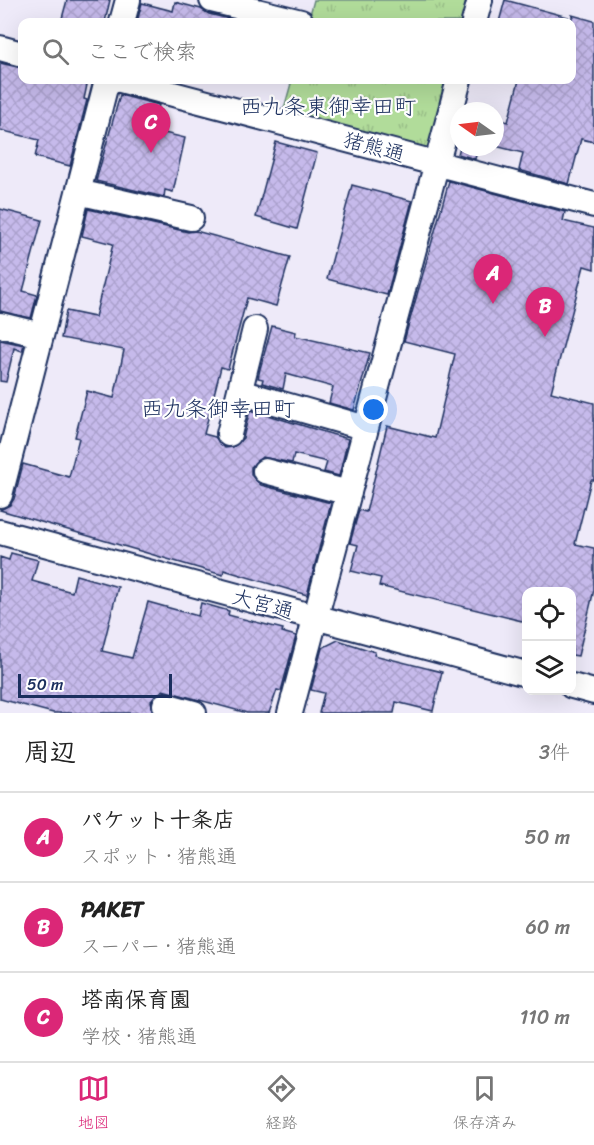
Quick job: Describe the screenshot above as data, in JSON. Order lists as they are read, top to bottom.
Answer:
{
  "streets": {
    "street": ["猪熊通", "大宮通"]
  },
  "districts": ["西九条東御幸田町", "西九条御幸田町"],
  "scale_bar": "50 m",
  "north": "left",
  "page": {
    "search": "ここで検索",
    "pins": ["C", "A", "B"],
    "scale": "50 m",
    "heading": ["周辺", "3件"],
    "list": [
      {
        "mark": "A",
        "name": "パケット十条店",
        "note": "スポット · 猪熊通",
        "value": "50 m"
      },
      {
        "mark": "B",
        "name": "PAKET",
        "note": "スーパー · 猪熊通",
        "value": "60 m"
      },
      {
        "mark": "C",
        "name": "塔南保育園",
        "note": "学校 · 猪熊通",
        "value": "110 m"
      }
    ],
    "nav": ["地図", "経路", "保存済み"]
  }
}
